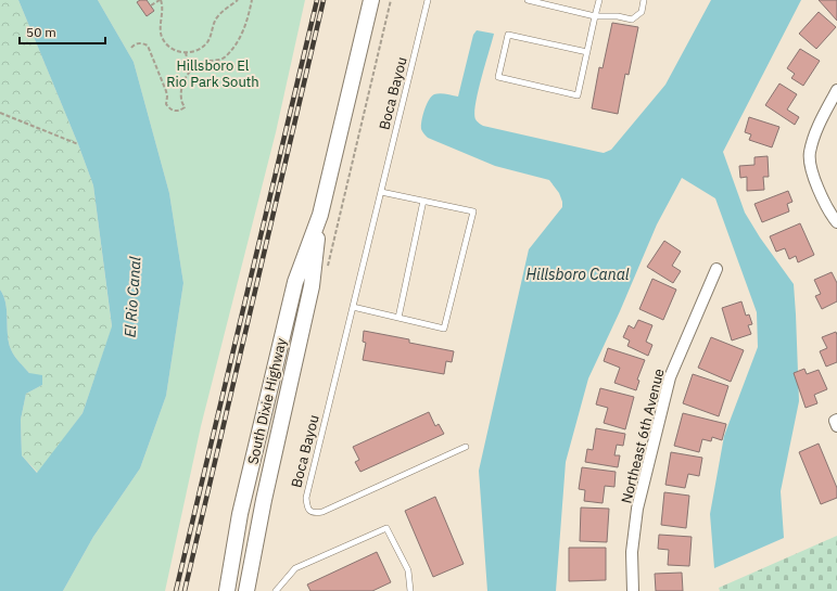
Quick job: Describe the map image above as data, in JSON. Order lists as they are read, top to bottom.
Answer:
{
  "streets": {
    "main road": ["South Dixie Highway"],
    "street": ["Northeast 6th Avenue"],
    "lane": ["Boca Bayou"]
  },
  "water": ["Hillsboro Canal", "El Rio Canal"],
  "parks": ["Hillsboro El Rio Park South"],
  "scale_bar": "50 m"
}
